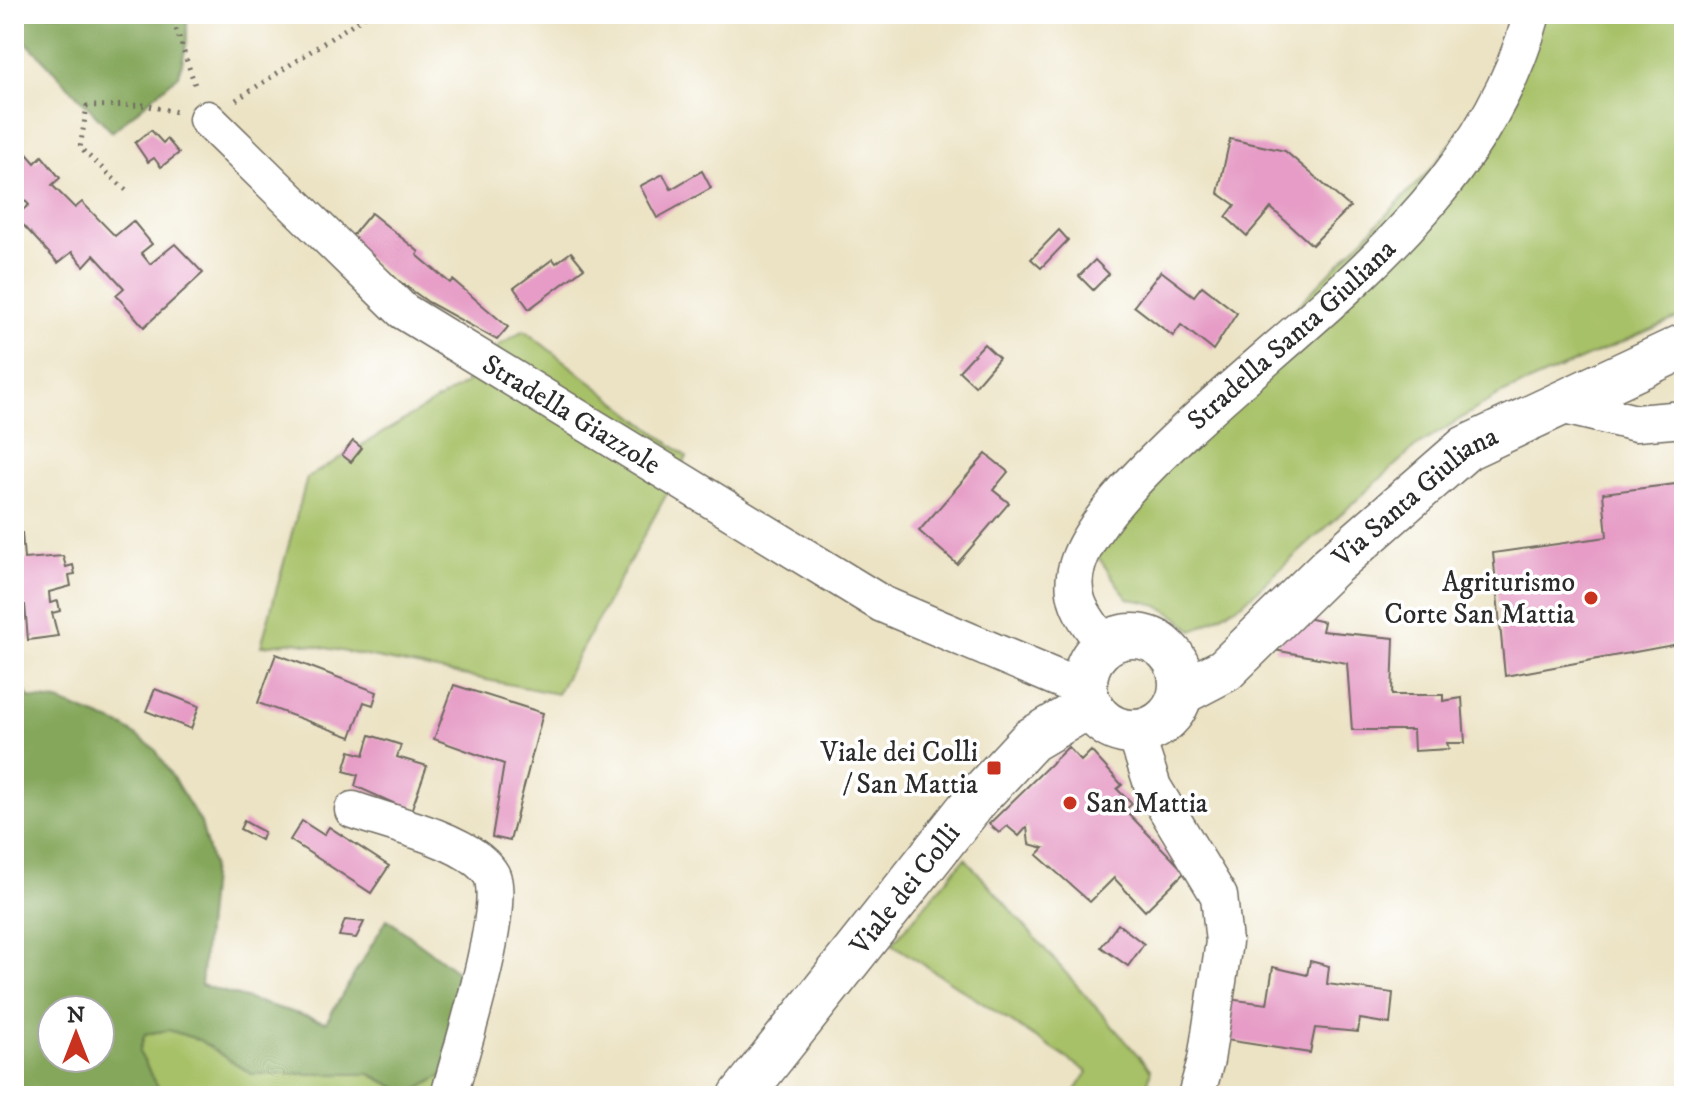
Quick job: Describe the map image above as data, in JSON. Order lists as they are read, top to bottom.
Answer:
{
  "streets": {
    "street": [
      "Stradella Santa Giuliana",
      "Stradella Giazzole",
      "Via Santa Giuliana",
      "Viale dei Colli"
    ]
  },
  "crossings": [
    ["Stradella Santa Giuliana", "Stradella Giazzole"],
    ["Stradella Santa Giuliana", "Via Santa Giuliana"],
    ["Stradella Santa Giuliana", "Viale dei Colli"],
    ["Stradella Giazzole", "Via Santa Giuliana"],
    ["Stradella Giazzole", "Viale dei Colli"],
    ["Via Santa Giuliana", "Viale dei Colli"]
  ],
  "places": {
    "other": ["Agriturismo Corte San Mattia", "San Mattia"],
    "transit": ["Viale dei Colli / San Mattia"]
  },
  "north": "top"
}
